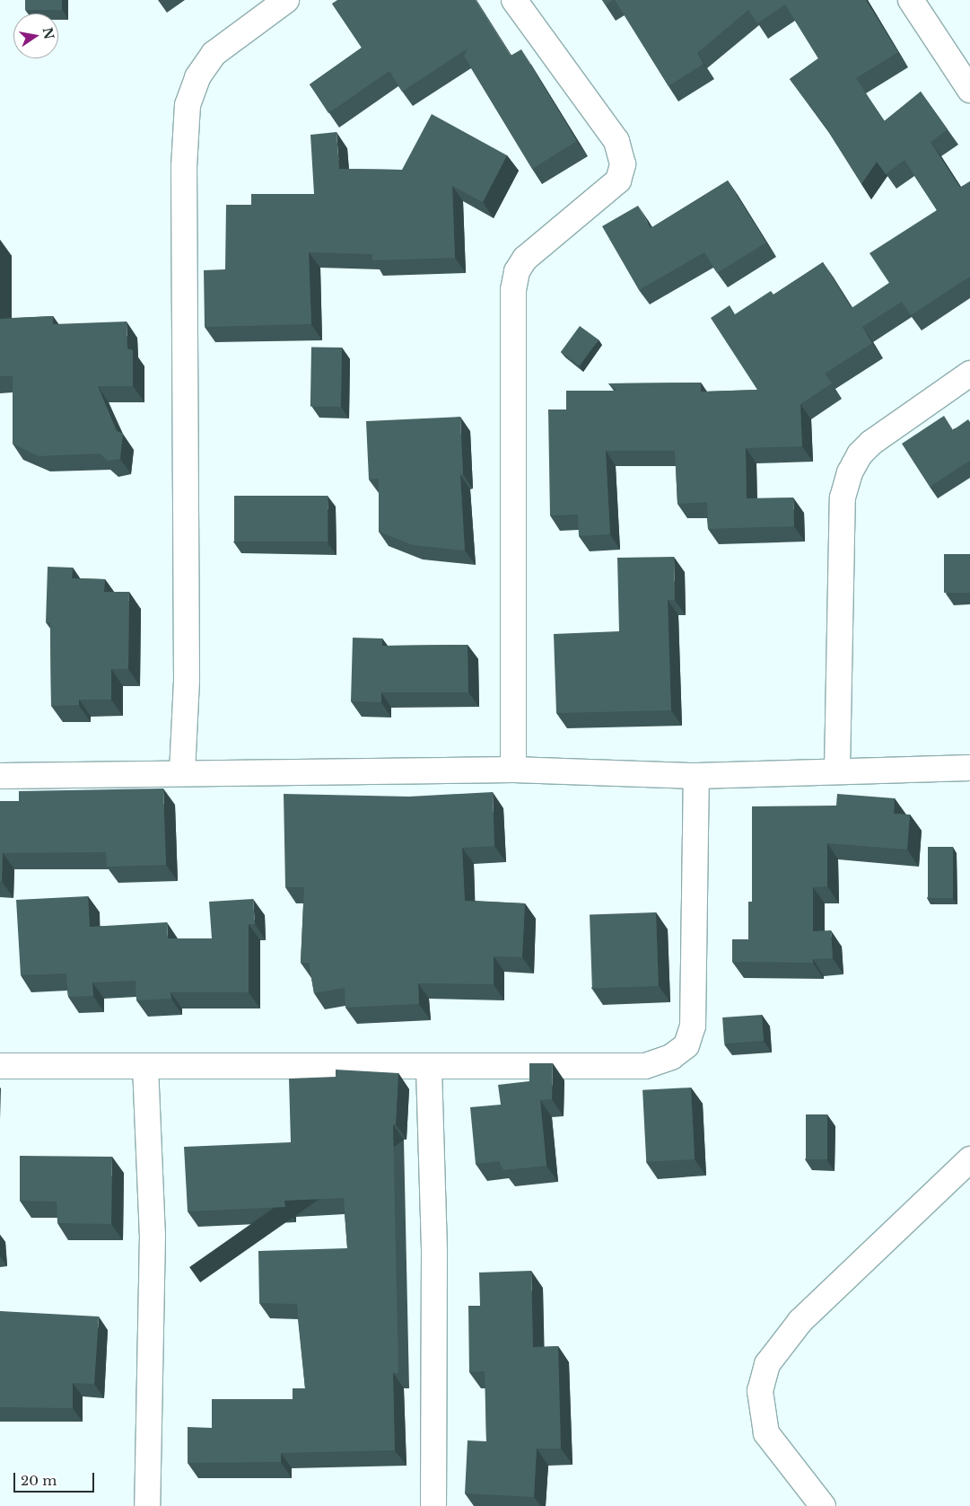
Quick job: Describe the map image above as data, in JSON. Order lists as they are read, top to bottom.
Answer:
{
  "scale_bar": "20 m",
  "north": "right"
}
